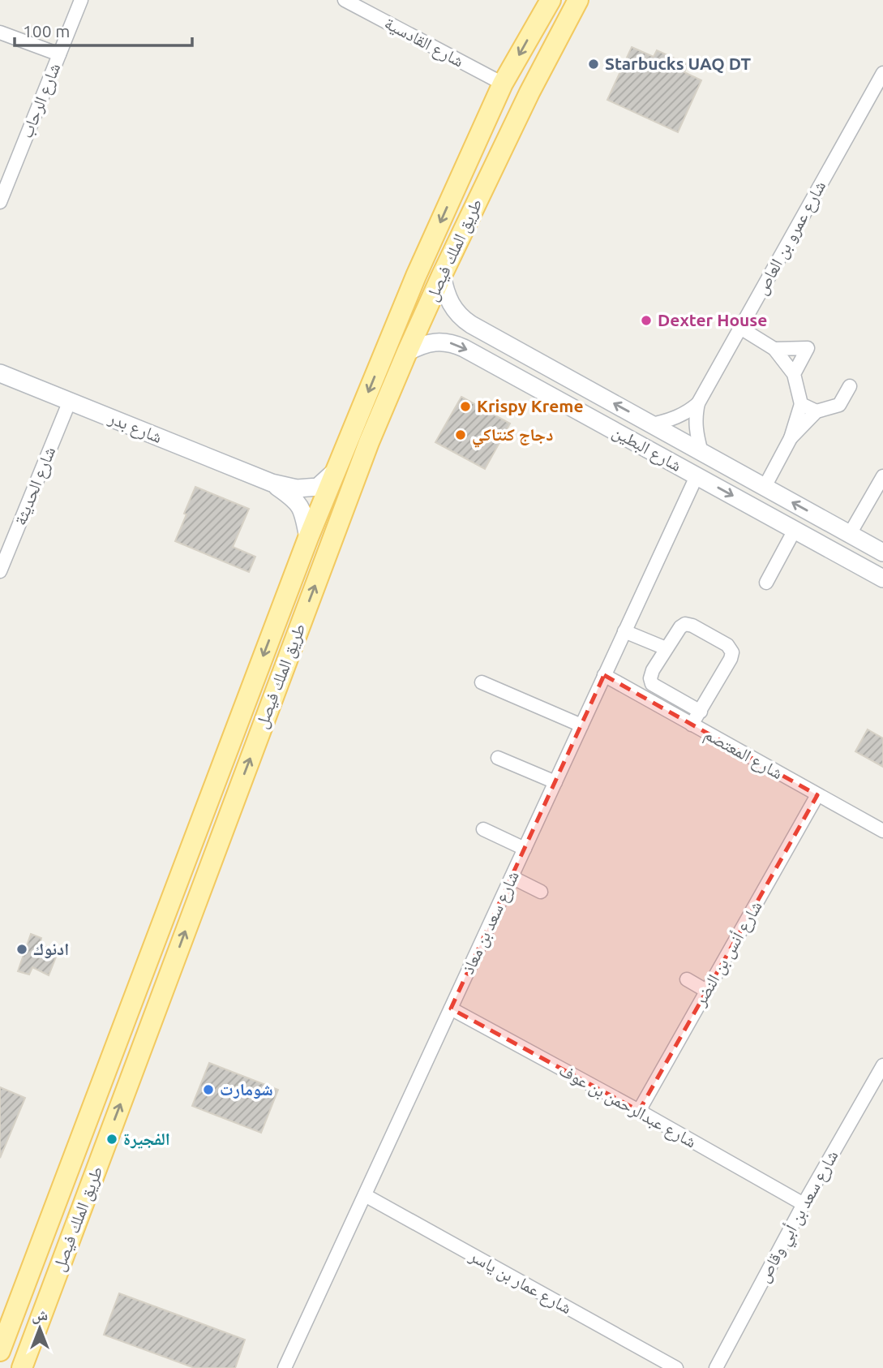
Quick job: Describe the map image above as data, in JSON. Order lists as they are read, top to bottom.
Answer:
{
  "streets": {
    "main road": ["طريق الملك فيصل"],
    "street": [
      "شارع القادسية",
      "شارع الرحاب",
      "شارع عمرو بن العاص",
      "شارع بدر",
      "شارع البطين",
      "شارع الحديثة",
      "شارع المعتصم",
      "شارع سعد بن معاذ",
      "شارع أنس بن النضر",
      "شارع عبدالرحمن بن عوف",
      "شارع سعد بن أبي وقاص",
      "شارع عمار بن ياسر"
    ]
  },
  "crossings": [
    ["شارع القادسية", "طريق الملك فيصل"],
    ["شارع عمرو بن العاص", "شارع البطين"],
    ["طريق الملك فيصل", "شارع بدر"],
    ["طريق الملك فيصل", "شارع البطين"],
    ["شارع بدر", "شارع الحديثة"],
    ["شارع البطين", "شارع سعد بن معاذ"],
    ["شارع المعتصم", "شارع سعد بن معاذ"],
    ["شارع المعتصم", "شارع أنس بن النضر"],
    ["شارع سعد بن معاذ", "شارع عبدالرحمن بن عوف"],
    ["شارع سعد بن معاذ", "شارع عمار بن ياسر"],
    ["شارع أنس بن النضر", "شارع عبدالرحمن بن عوف"],
    ["شارع عبدالرحمن بن عوف", "شارع سعد بن أبي وقاص"]
  ],
  "places": [
    "Starbucks UAQ DT",
    "Dexter House",
    "Krispy Kreme",
    "دجاج كنتاكي",
    "ادنوك",
    "شومارت",
    "الفجيرة"
  ],
  "scale_bar": "100 m",
  "north": "top"
}
